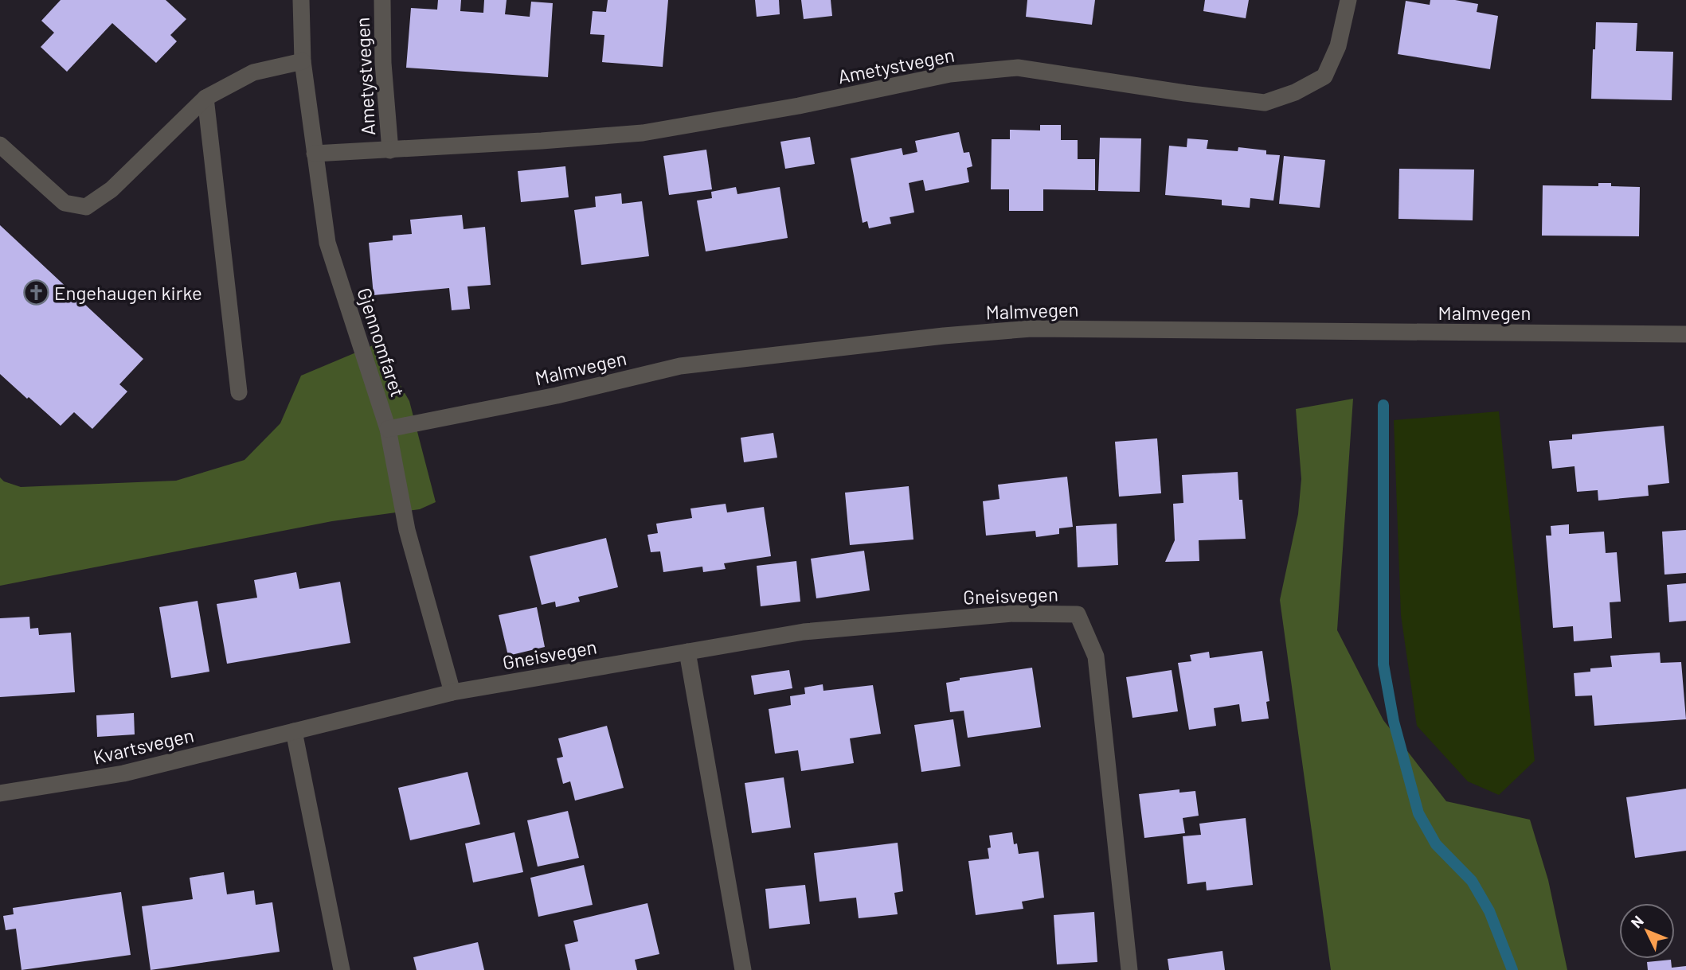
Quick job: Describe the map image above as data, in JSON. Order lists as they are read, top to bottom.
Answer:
{
  "streets": {
    "street": [
      "Ametystvegen",
      "Malmvegen",
      "Gjennomfaret",
      "Gneisvegen",
      "Kvartsvegen"
    ]
  },
  "crossings": [
    ["Ametystvegen", "Gjennomfaret"],
    ["Malmvegen", "Gjennomfaret"],
    ["Gjennomfaret", "Gneisvegen"],
    ["Gjennomfaret", "Kvartsvegen"],
    ["Gneisvegen", "Kvartsvegen"]
  ],
  "places": {
    "church": ["Engehaugen kirke"]
  },
  "north": "top left"
}
